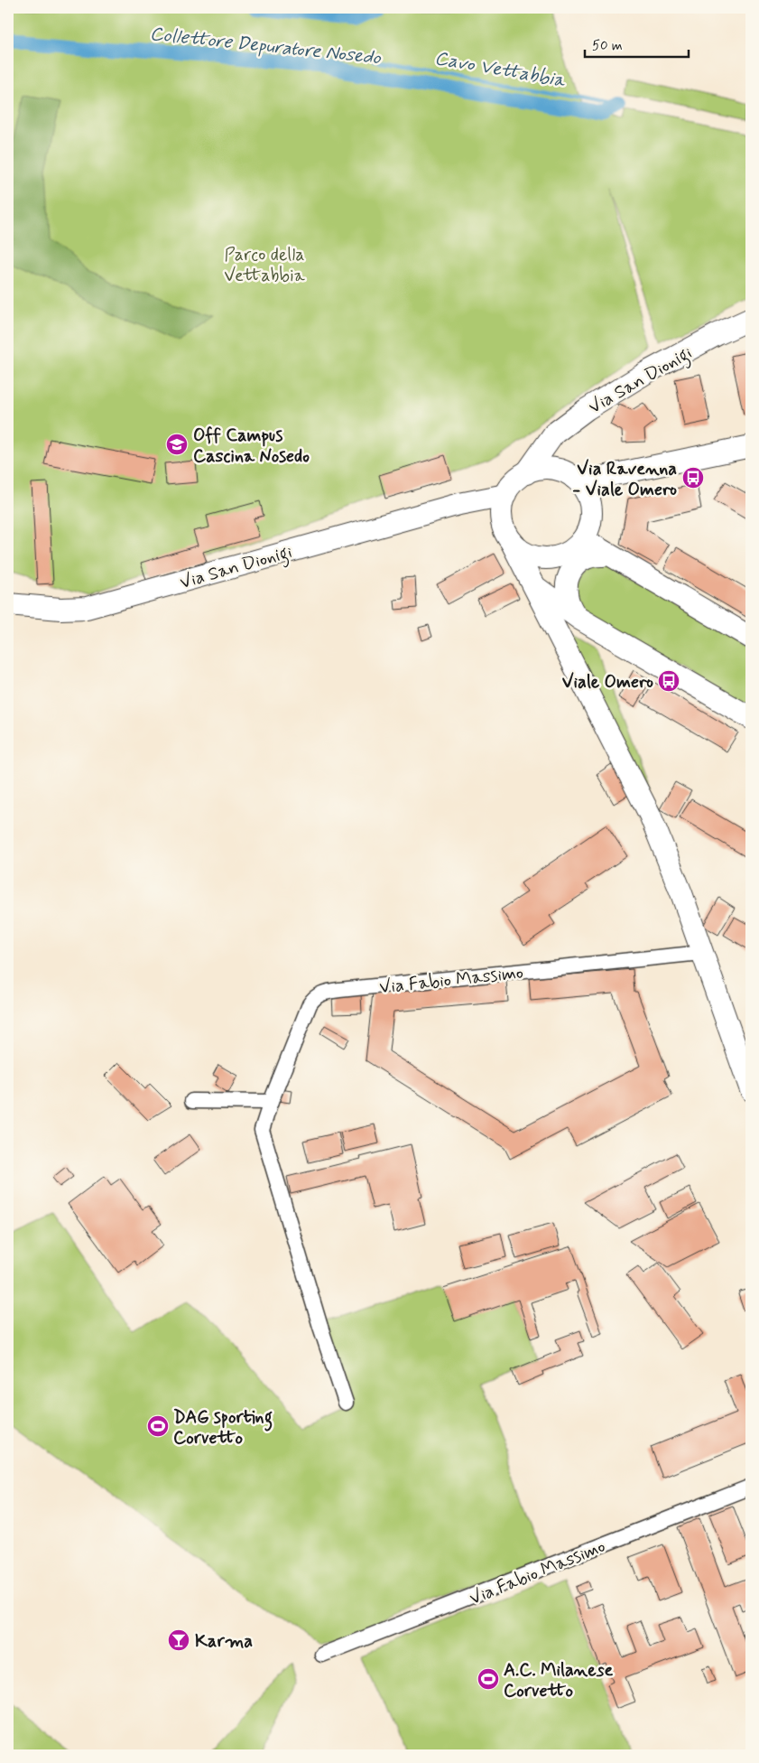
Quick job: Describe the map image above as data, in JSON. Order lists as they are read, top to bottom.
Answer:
{
  "streets": {
    "street": ["Via San Dionigi", "Via Fabio Massimo"]
  },
  "water": ["Collettore Depuratore Nosedo", "Cavo Vettabbia"],
  "parks": ["Parco della Vettabbia"],
  "places": {
    "school or university": ["Off Campus Cascina Nosedo"],
    "bus stop": ["Via Ravenna - Viale Omero", "Viale Omero"],
    "sports": ["DAG sporting Corvetto", "A.C. Milanese Corvetto"],
    "bar": ["Karma"]
  },
  "scale_bar": "50 m"
}
